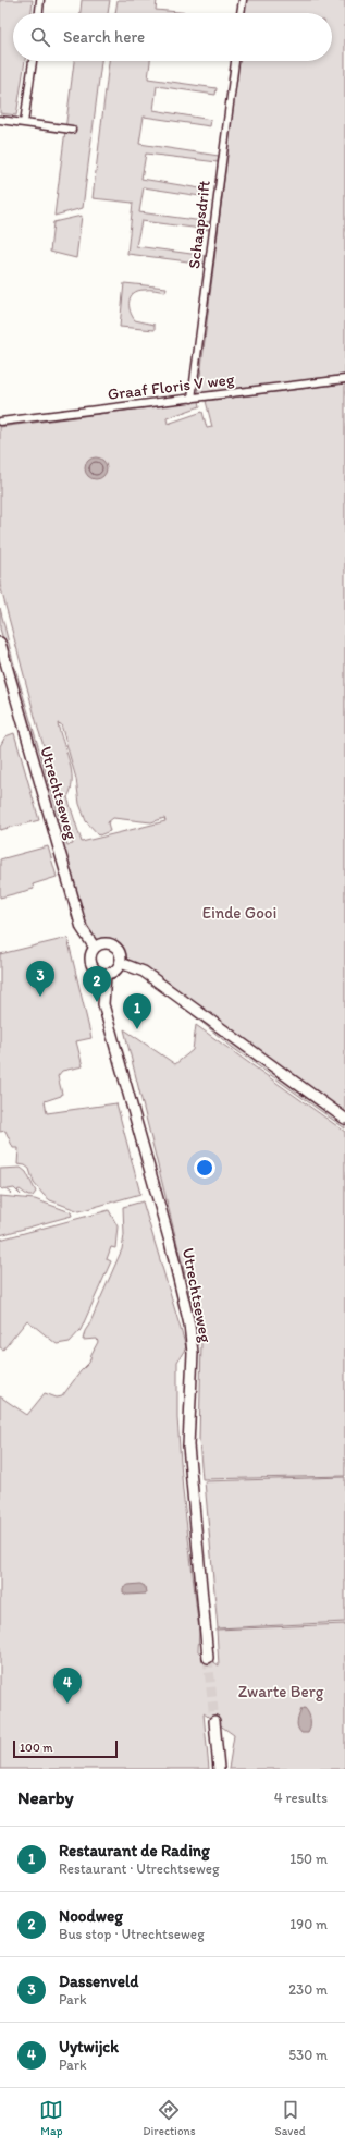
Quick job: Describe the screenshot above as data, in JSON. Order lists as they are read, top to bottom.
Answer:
{
  "streets": {
    "main road": ["Utrechtseweg"],
    "street": ["Schaapsdrift", "Graaf Floris V weg"]
  },
  "crossings": [
    ["Schaapsdrift", "Graaf Floris V weg"]
  ],
  "parks": ["Einde Gooi", "Zwarte Berg"],
  "scale_bar": "100 m",
  "page": {
    "search": "Search here",
    "pins": [
      "3",
      "2",
      "1",
      "4"
    ],
    "scale": "100 m",
    "heading": ["Nearby", "4 results"],
    "list": [
      {
        "mark": "1",
        "name": "Restaurant de Rading",
        "note": "Restaurant · Utrechtseweg",
        "value": "150 m"
      },
      {
        "mark": "2",
        "name": "Noodweg",
        "note": "Bus stop · Utrechtseweg",
        "value": "190 m"
      },
      {
        "mark": "3",
        "name": "Dassenveld",
        "note": "Park",
        "value": "230 m"
      },
      {
        "mark": "4",
        "name": "Uytwijck",
        "note": "Park",
        "value": "530 m"
      }
    ],
    "nav": ["Map", "Directions", "Saved"]
  }
}
